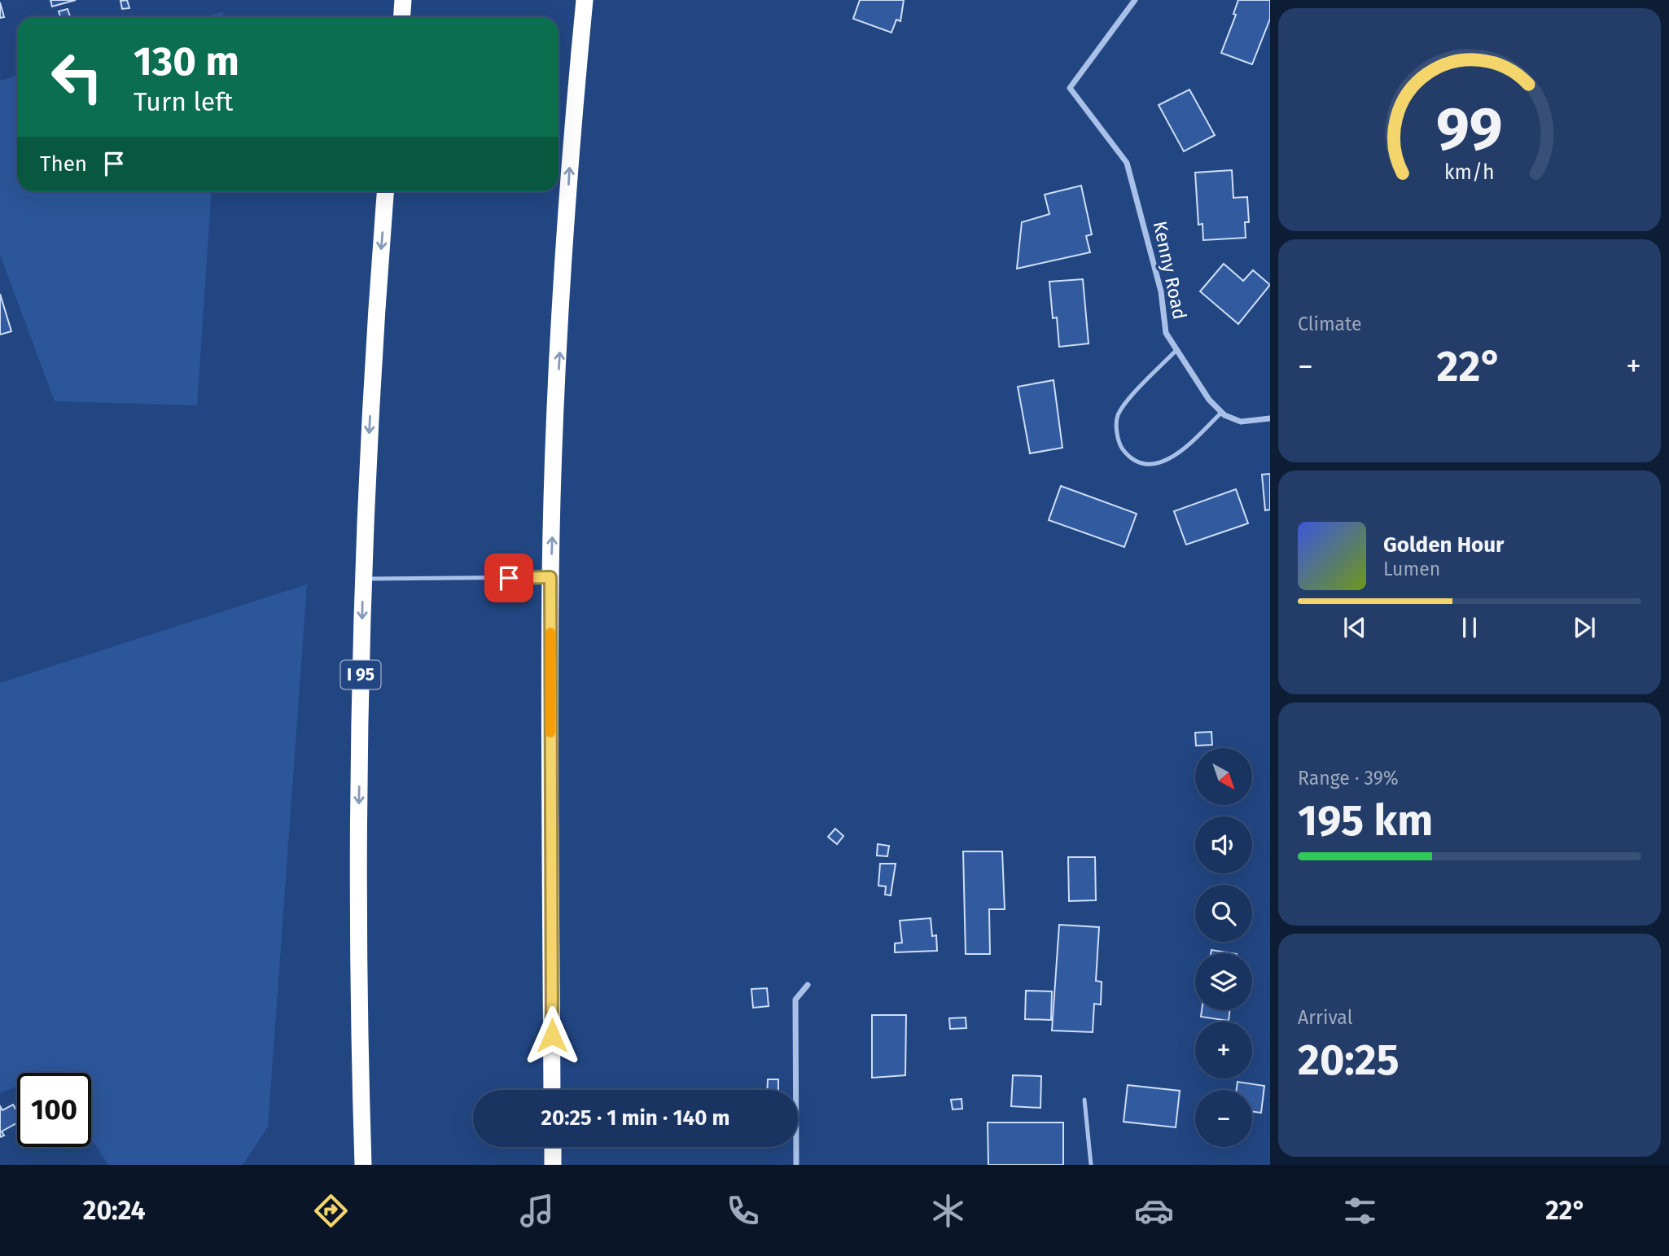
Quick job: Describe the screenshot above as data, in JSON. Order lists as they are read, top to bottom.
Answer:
{
  "streets": {
    "highway": ["I 95"],
    "street": ["Kenny Road"]
  },
  "north": "bottom right",
  "page": {
    "turn": ["130 m", "Turn left"],
    "then": "Then",
    "tile": [
      "Climate",
      ["Range · 39%", "195 km"],
      ["Arrival", "20:25"]
    ],
    "heat": ["−", "22°", "+"],
    "song": ["Golden Hour", "Lumen"],
    "map_buttons": ["+", "−"],
    "limit": "100",
    "trip": "20:25 · 1 min · 140 m",
    "tabs": ["20:24", "22°"],
    "gauge": ["99", "km/h"]
  }
}
